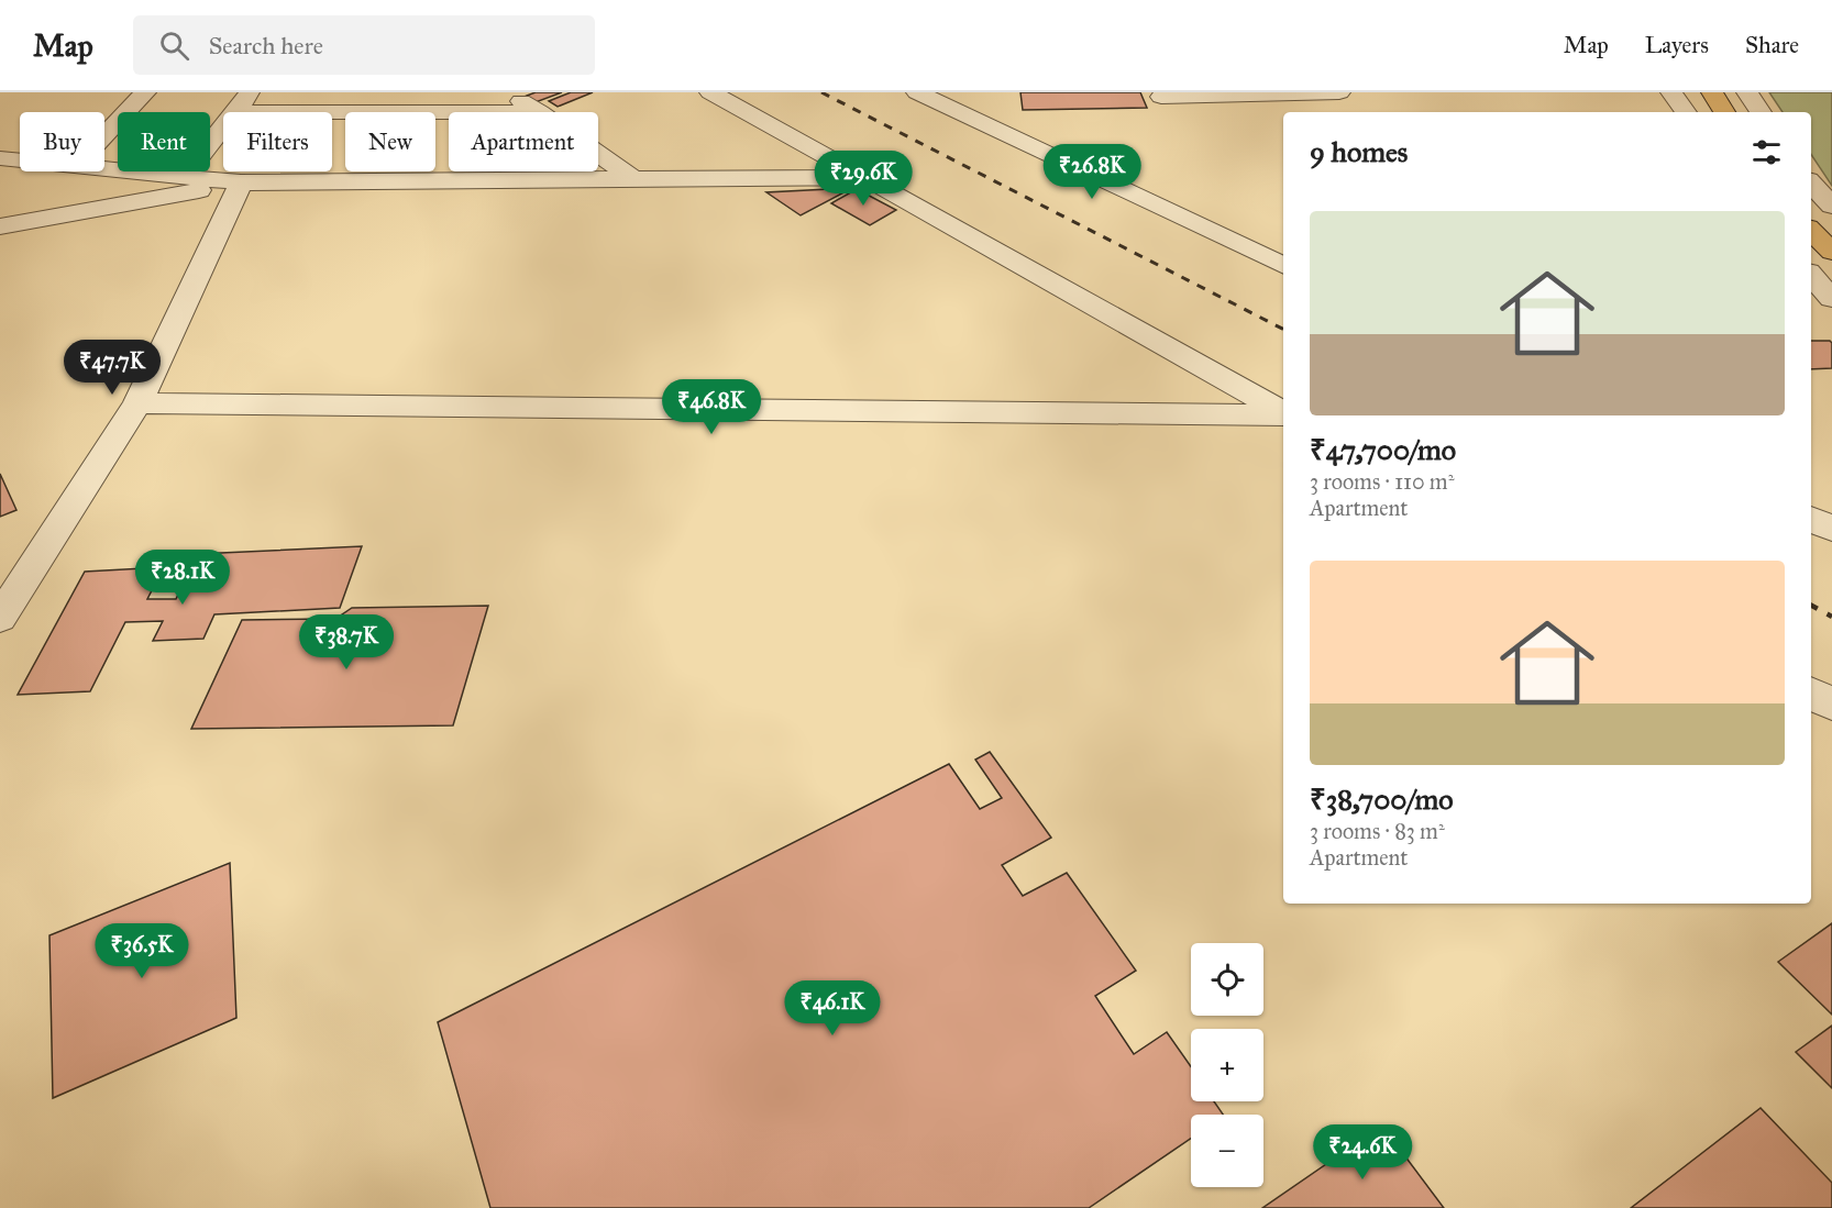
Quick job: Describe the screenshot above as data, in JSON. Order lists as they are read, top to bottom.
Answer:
{
  "page": {
    "header": "Map",
    "search": "Search here",
    "nav": ["Map", "Layers", "Share"],
    "chip": [
      "Buy",
      "Rent",
      "Filters",
      "New",
      "Apartment"
    ],
    "heading": "9 homes",
    "price": [
      "₹26.8K",
      "₹29.6K",
      "₹47.7K",
      "₹46.8K",
      "₹28.1K",
      "₹38.7K",
      "₹36.5K",
      "₹46.1K",
      "₹24.6K"
    ],
    "list": [
      {
        "name": "₹47,700/mo",
        "note": "3 rooms · 110 m² · Apartment"
      },
      {
        "name": "₹38,700/mo",
        "note": "3 rooms · 83 m² · Apartment"
      }
    ],
    "map_buttons": ["+", "−"]
  }
}
